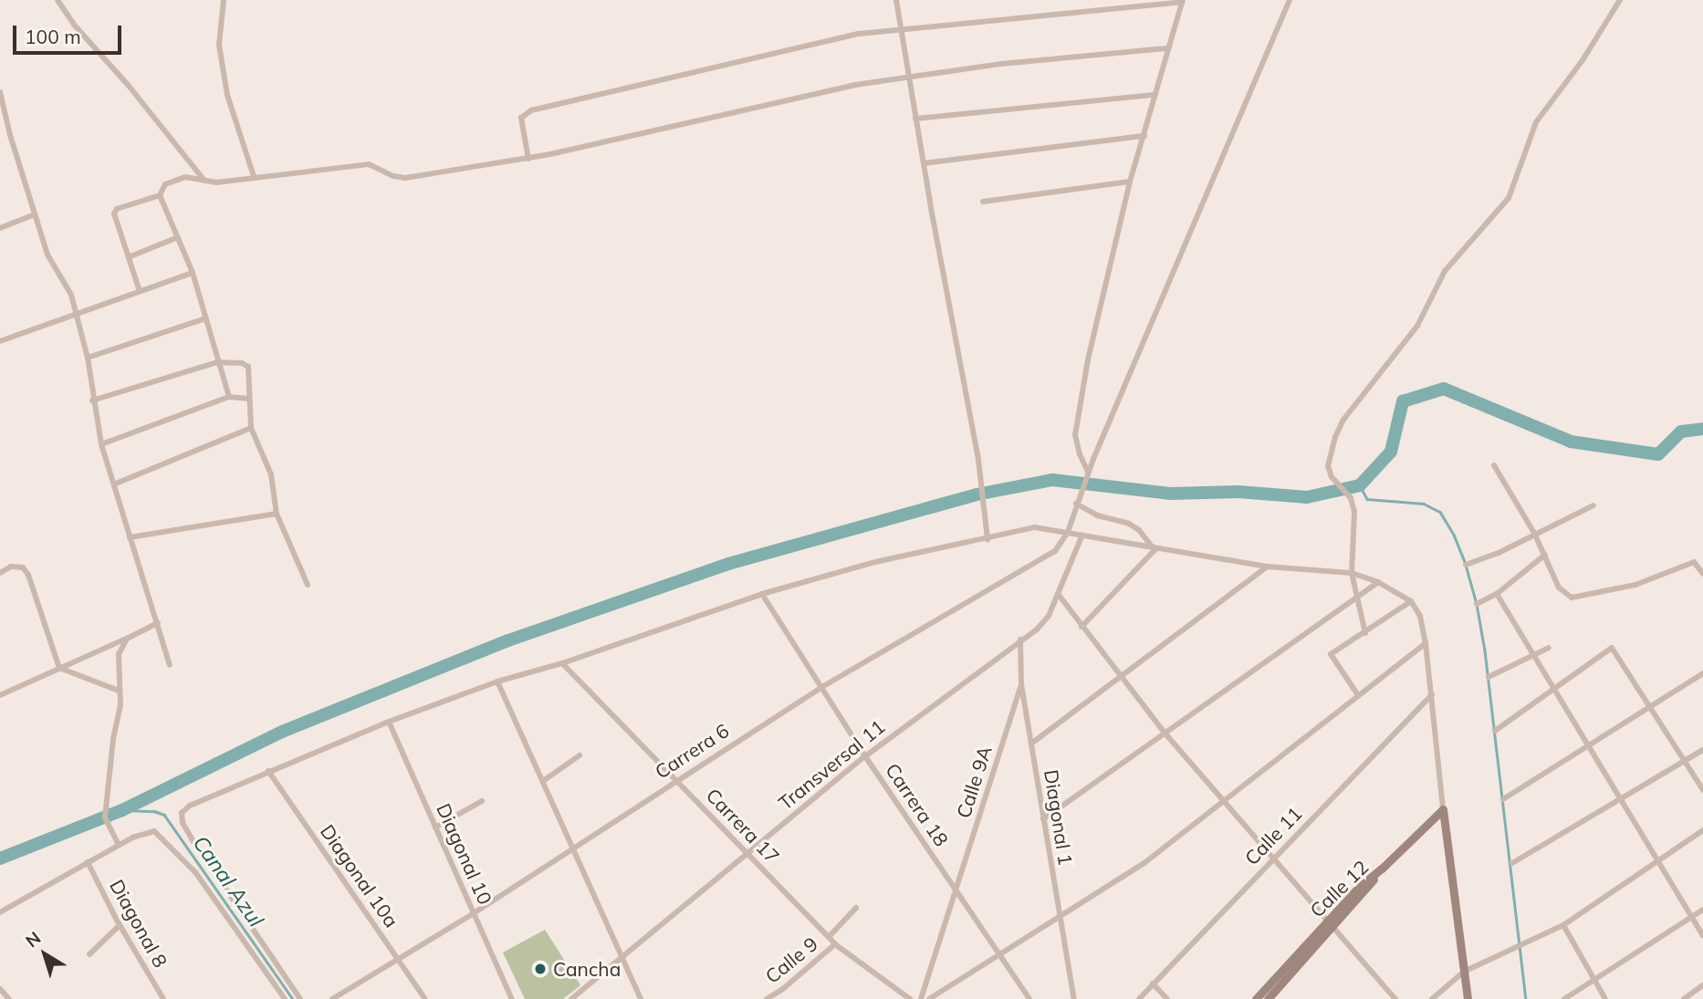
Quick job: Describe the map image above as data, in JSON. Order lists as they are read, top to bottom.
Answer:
{
  "streets": {
    "street": [
      "Carrera 6",
      "Transversal 11",
      "Calle 9A",
      "Carrera 18",
      "Diagonal 1",
      "Carrera 17",
      "Calle 11",
      "Diagonal 10",
      "Diagonal 10a",
      "Calle 12",
      "Diagonal 8",
      "Calle 9"
    ]
  },
  "crossings": [
    ["Carrera 6", "Carrera 18"],
    ["Carrera 6", "Carrera 17"],
    ["Carrera 6", "Diagonal 10"],
    ["Carrera 6", "Diagonal 10a"],
    ["Transversal 11", "Carrera 18"],
    ["Transversal 11", "Diagonal 1"],
    ["Transversal 11", "Carrera 17"],
    ["Calle 9A", "Carrera 18"],
    ["Calle 9A", "Diagonal 1"],
    ["Carrera 17", "Calle 9"]
  ],
  "water": ["Canal Azul"],
  "places": ["Cancha"],
  "scale_bar": "100 m",
  "north": "top left"
}
